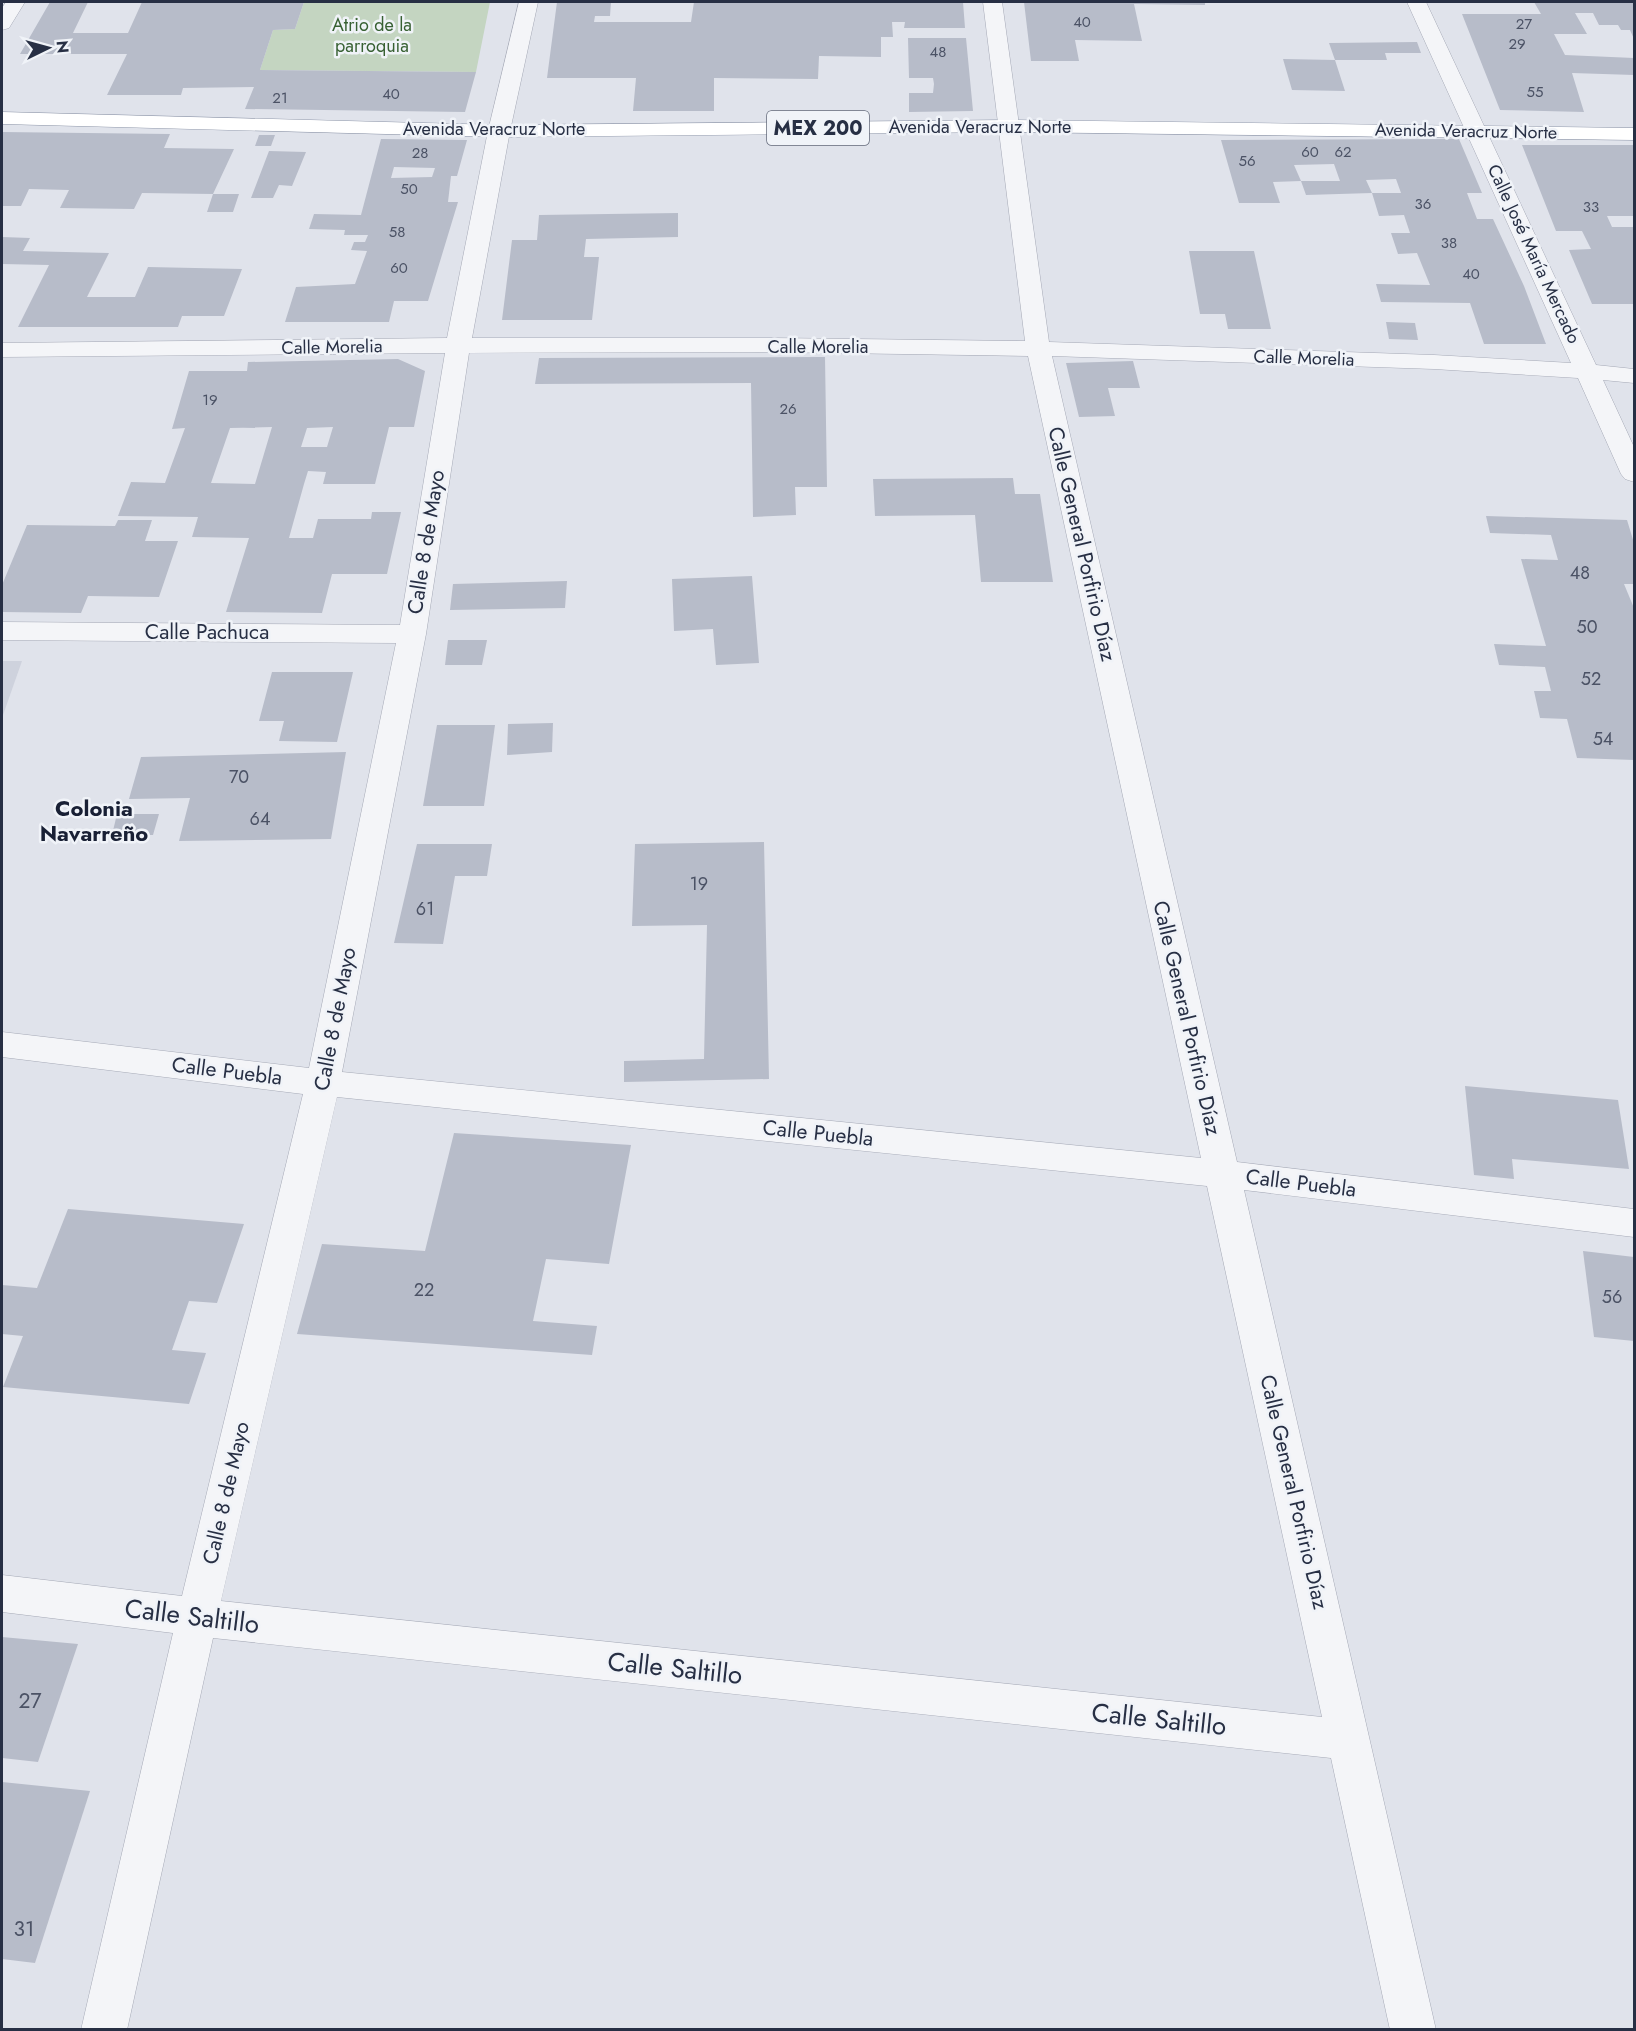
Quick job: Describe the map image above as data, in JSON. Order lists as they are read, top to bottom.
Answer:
{
  "streets": {
    "highway": ["Avenida Veracruz Norte", "MEX 200"],
    "street": [
      "Calle José María Mercado",
      "Calle Morelia",
      "Calle 8 de Mayo",
      "Calle General Porfirio Díaz",
      "Calle Pachuca",
      "Calle Puebla",
      "Calle Saltillo"
    ]
  },
  "crossings": [
    ["Avenida Veracruz Norte", "Calle José María Mercado"],
    ["Avenida Veracruz Norte", "Calle 8 de Mayo"],
    ["Avenida Veracruz Norte", "Calle General Porfirio Díaz"],
    ["Calle José María Mercado", "Calle Morelia"],
    ["Calle Morelia", "Calle 8 de Mayo"],
    ["Calle Morelia", "Calle General Porfirio Díaz"],
    ["Calle 8 de Mayo", "Calle Pachuca"],
    ["Calle 8 de Mayo", "Calle Puebla"],
    ["Calle 8 de Mayo", "Calle Saltillo"],
    ["Calle General Porfirio Díaz", "Calle Puebla"],
    ["Calle General Porfirio Díaz", "Calle Saltillo"]
  ],
  "districts": ["Colonia Navarreño"],
  "parks": ["Atrio de la parroquia"],
  "house_numbers": [
    "40",
    "27",
    "29",
    "48",
    "55",
    "40",
    "21",
    "60",
    "62",
    "28",
    "56",
    "50",
    "36",
    "33",
    "58",
    "38",
    "60",
    "40",
    "19",
    "26",
    "48",
    "50",
    "52",
    "54",
    "70",
    "64",
    "19",
    "61",
    "22",
    "56",
    "27",
    "31"
  ],
  "north": "right"
}
